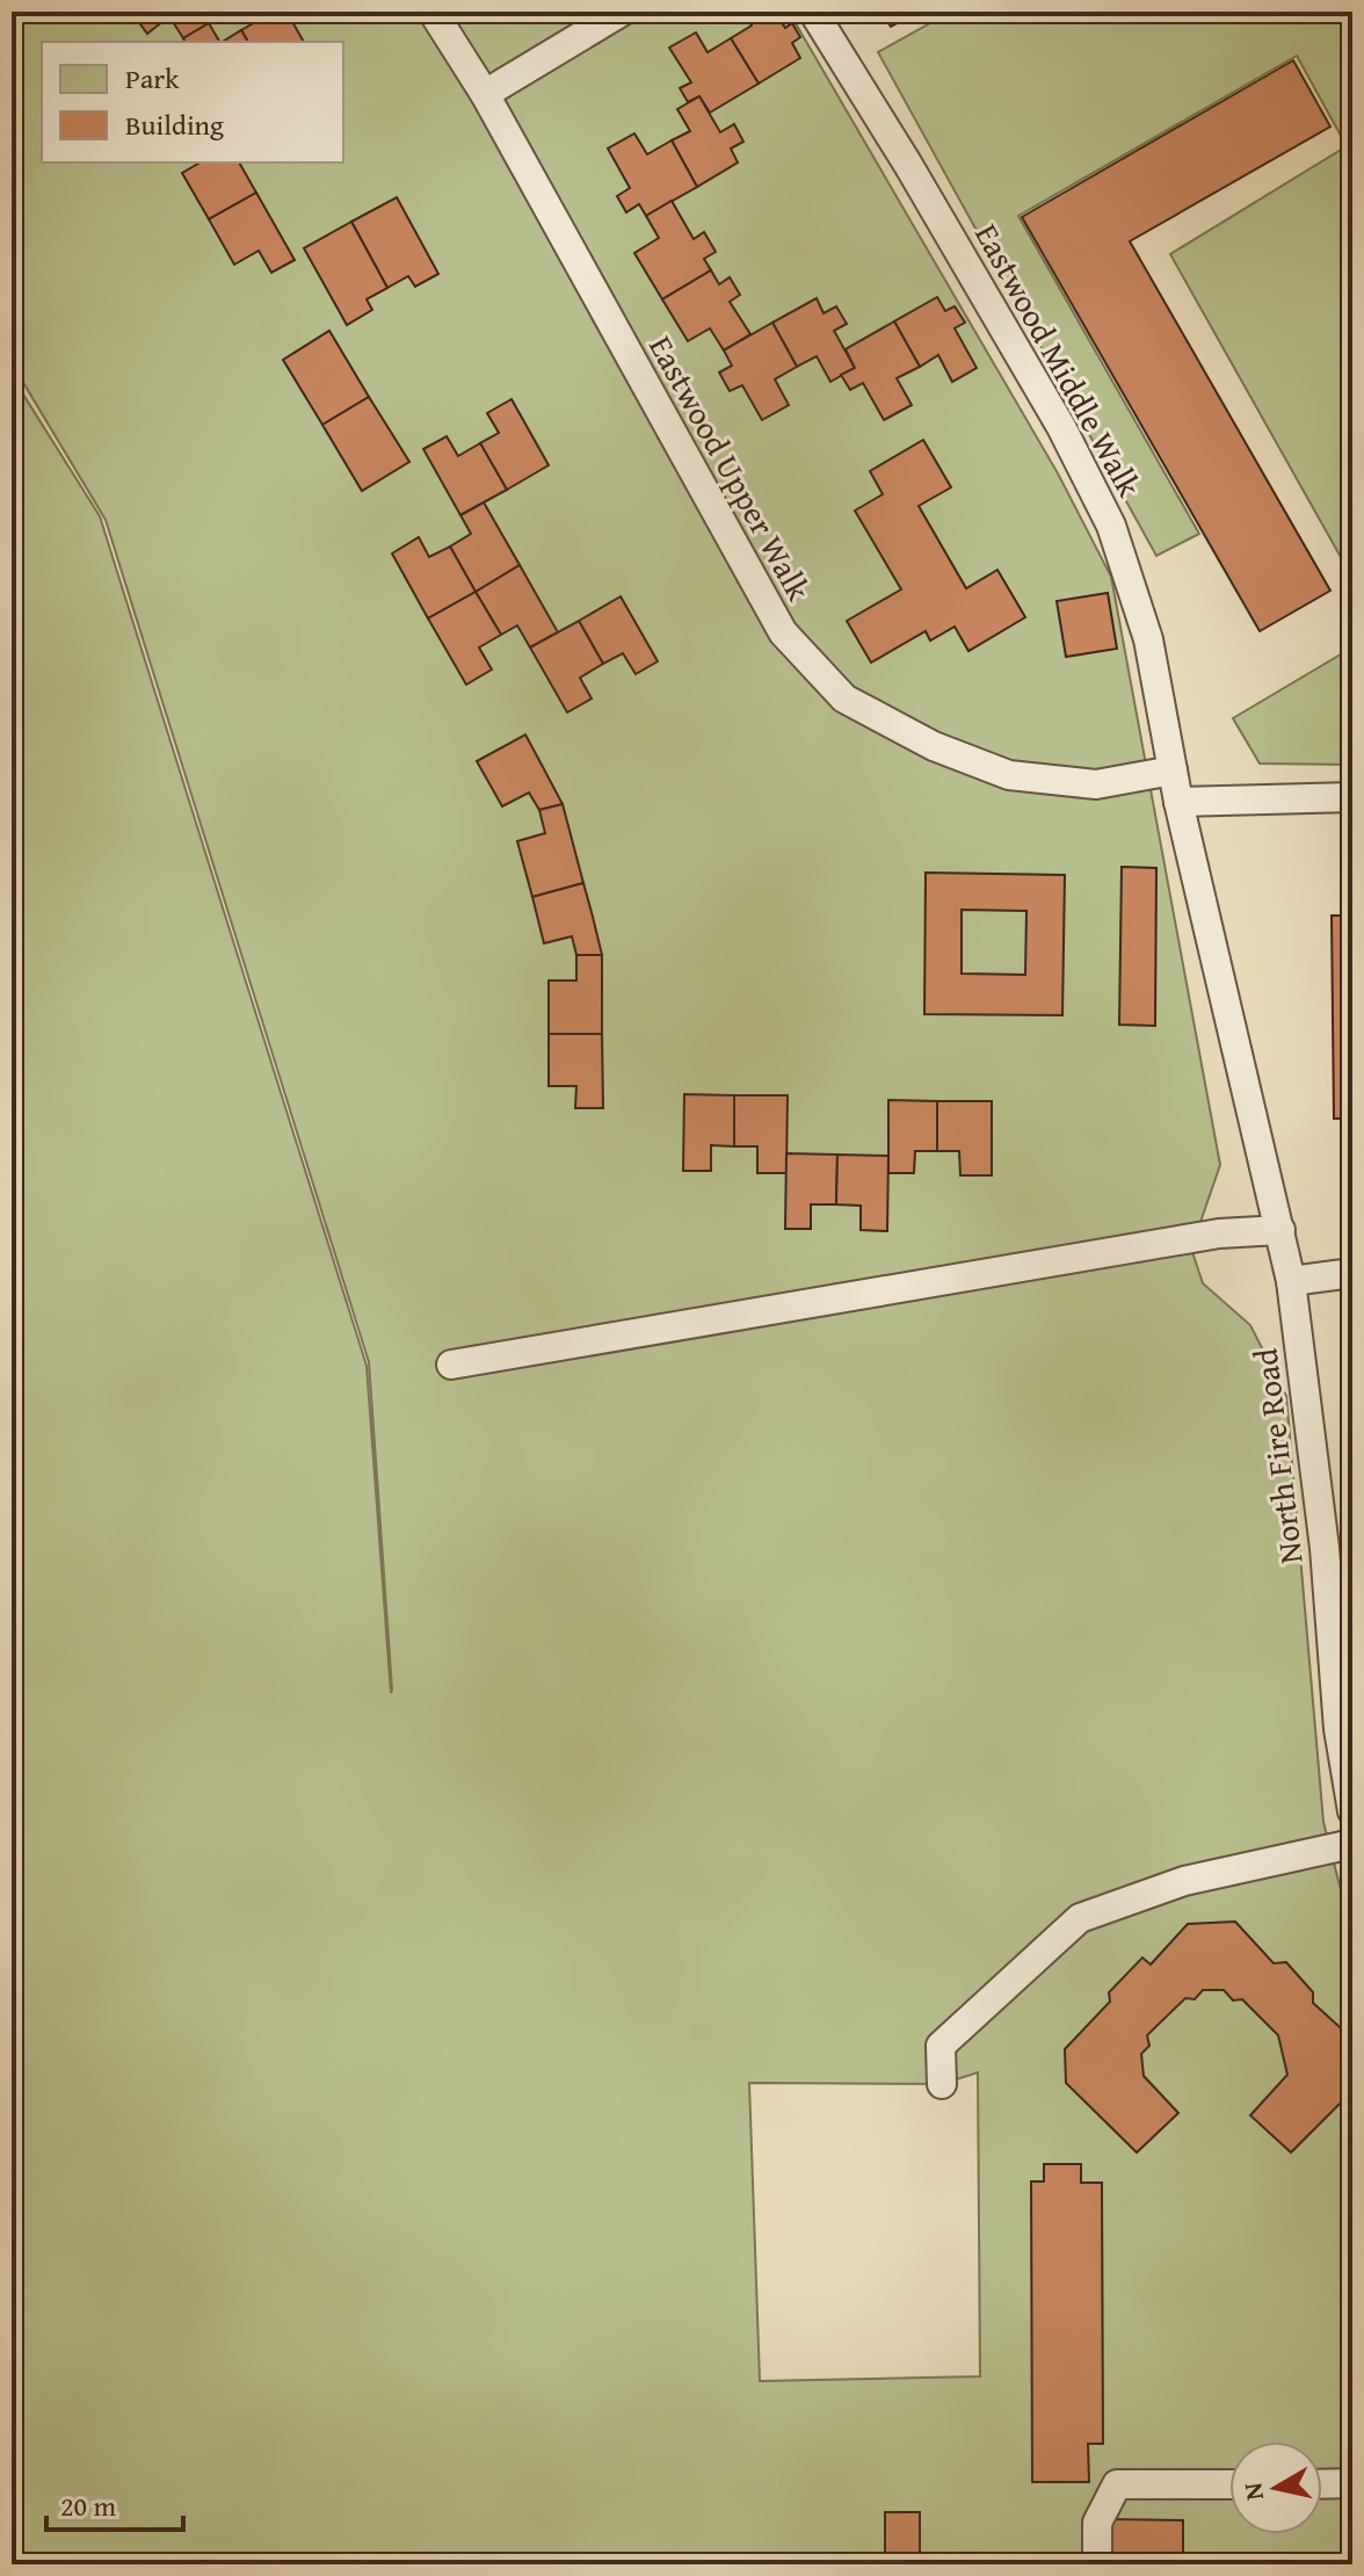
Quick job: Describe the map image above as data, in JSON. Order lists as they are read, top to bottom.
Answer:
{
  "streets": {
    "lane": ["Eastwood Middle Walk", "Eastwood Upper Walk", "North Fire Road"]
  },
  "crossings": [
    ["Eastwood Middle Walk", "Eastwood Upper Walk"],
    ["Eastwood Middle Walk", "North Fire Road"],
    ["Eastwood Upper Walk", "North Fire Road"]
  ],
  "legend": ["Park", "Building"],
  "scale_bar": "20 m",
  "north": "left"
}
